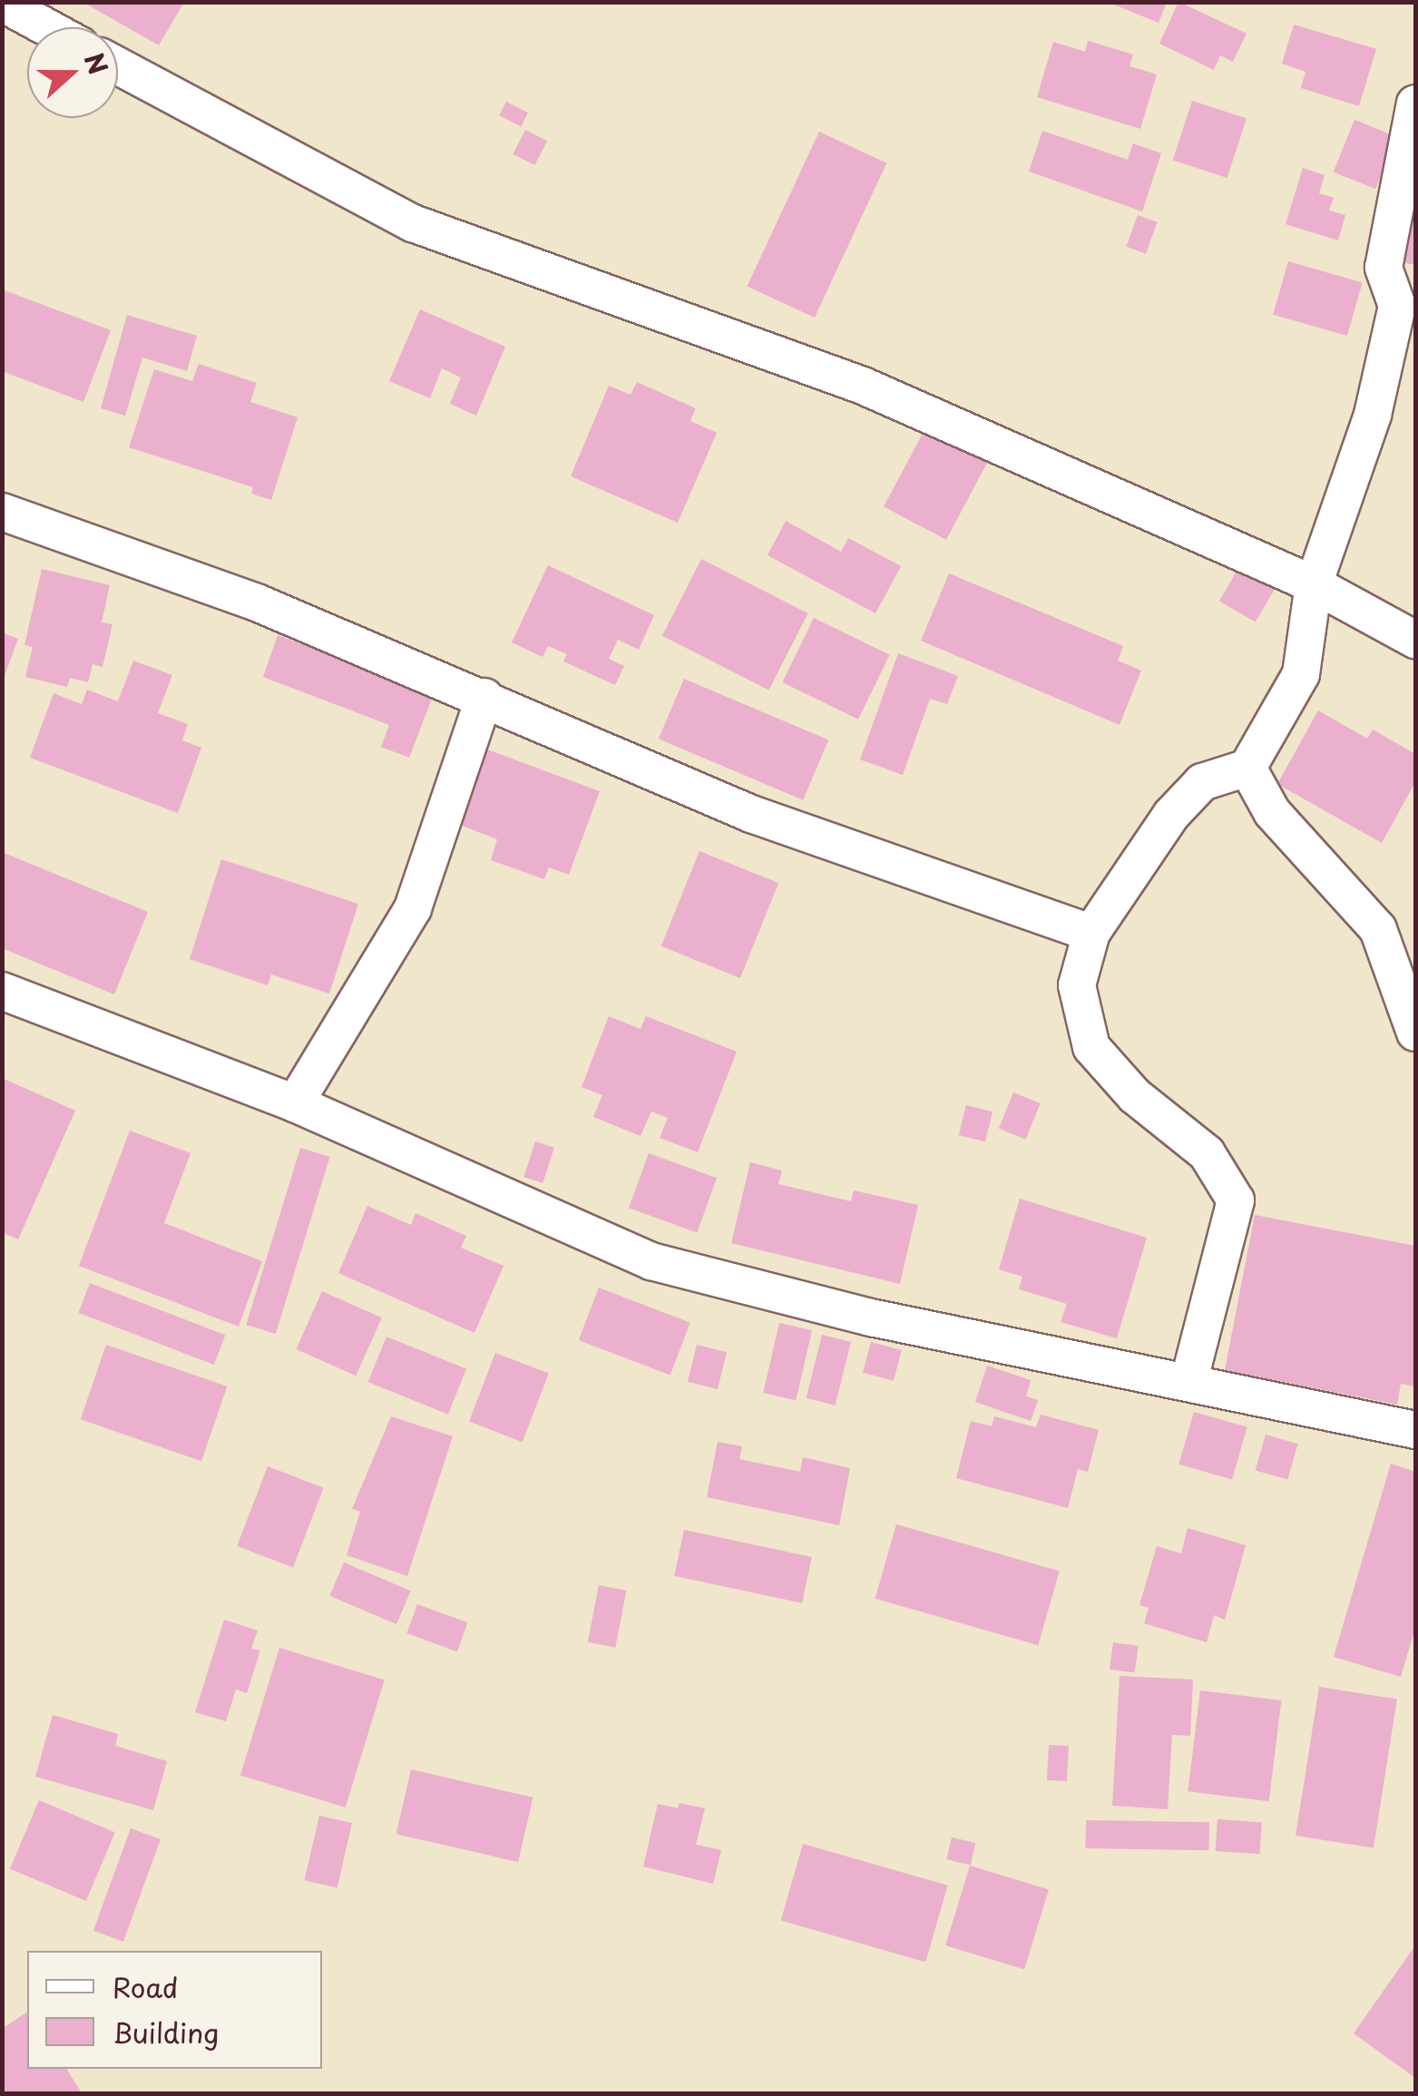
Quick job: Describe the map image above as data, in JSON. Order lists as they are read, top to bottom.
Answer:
{
  "legend": ["Road", "Building"],
  "north": "right"
}
